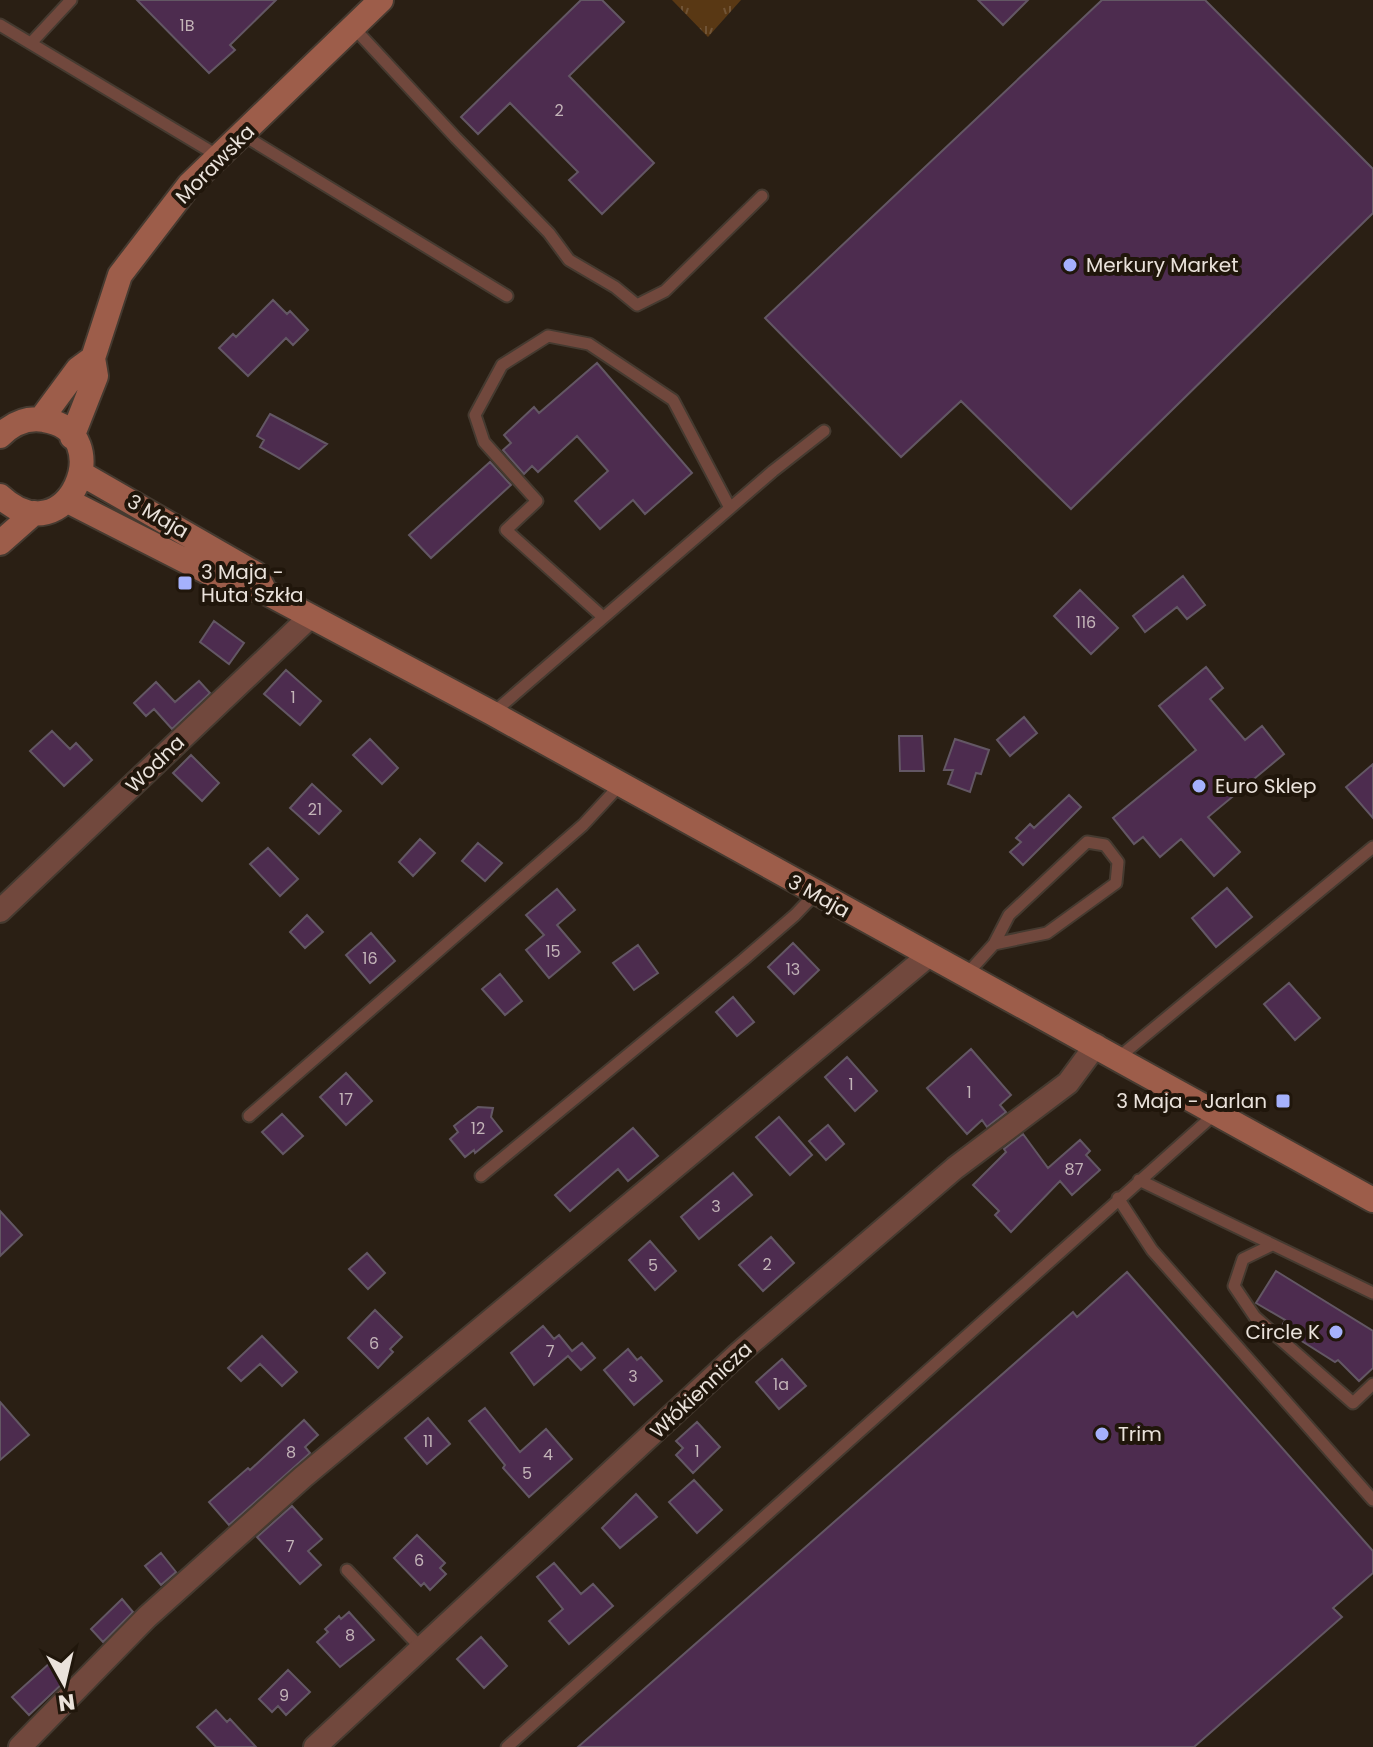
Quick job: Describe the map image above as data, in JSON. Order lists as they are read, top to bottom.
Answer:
{
  "streets": {
    "street": [
      "Morawska",
      "3 Maja",
      "Wodna",
      "Włókiennicza"
    ]
  },
  "crossings": [
    ["3 Maja", "Wodna"],
    ["3 Maja", "Włókiennicza"]
  ],
  "places": {
    "other": [
      "Merkury Market",
      "Euro Sklep",
      "Circle K",
      "Trim"
    ],
    "transit": ["3 Maja - Huta Szkła", "3 Maja - Jarlan"]
  },
  "house_numbers": [
    "1B",
    "2",
    "116",
    "1",
    "21",
    "15",
    "16",
    "13",
    "1",
    "1",
    "17",
    "12",
    "87",
    "3",
    "2",
    "5",
    "6",
    "7",
    "3",
    "1a",
    "11",
    "1",
    "8",
    "4",
    "5",
    "7",
    "6",
    "8",
    "9"
  ],
  "north": "bottom"
}
